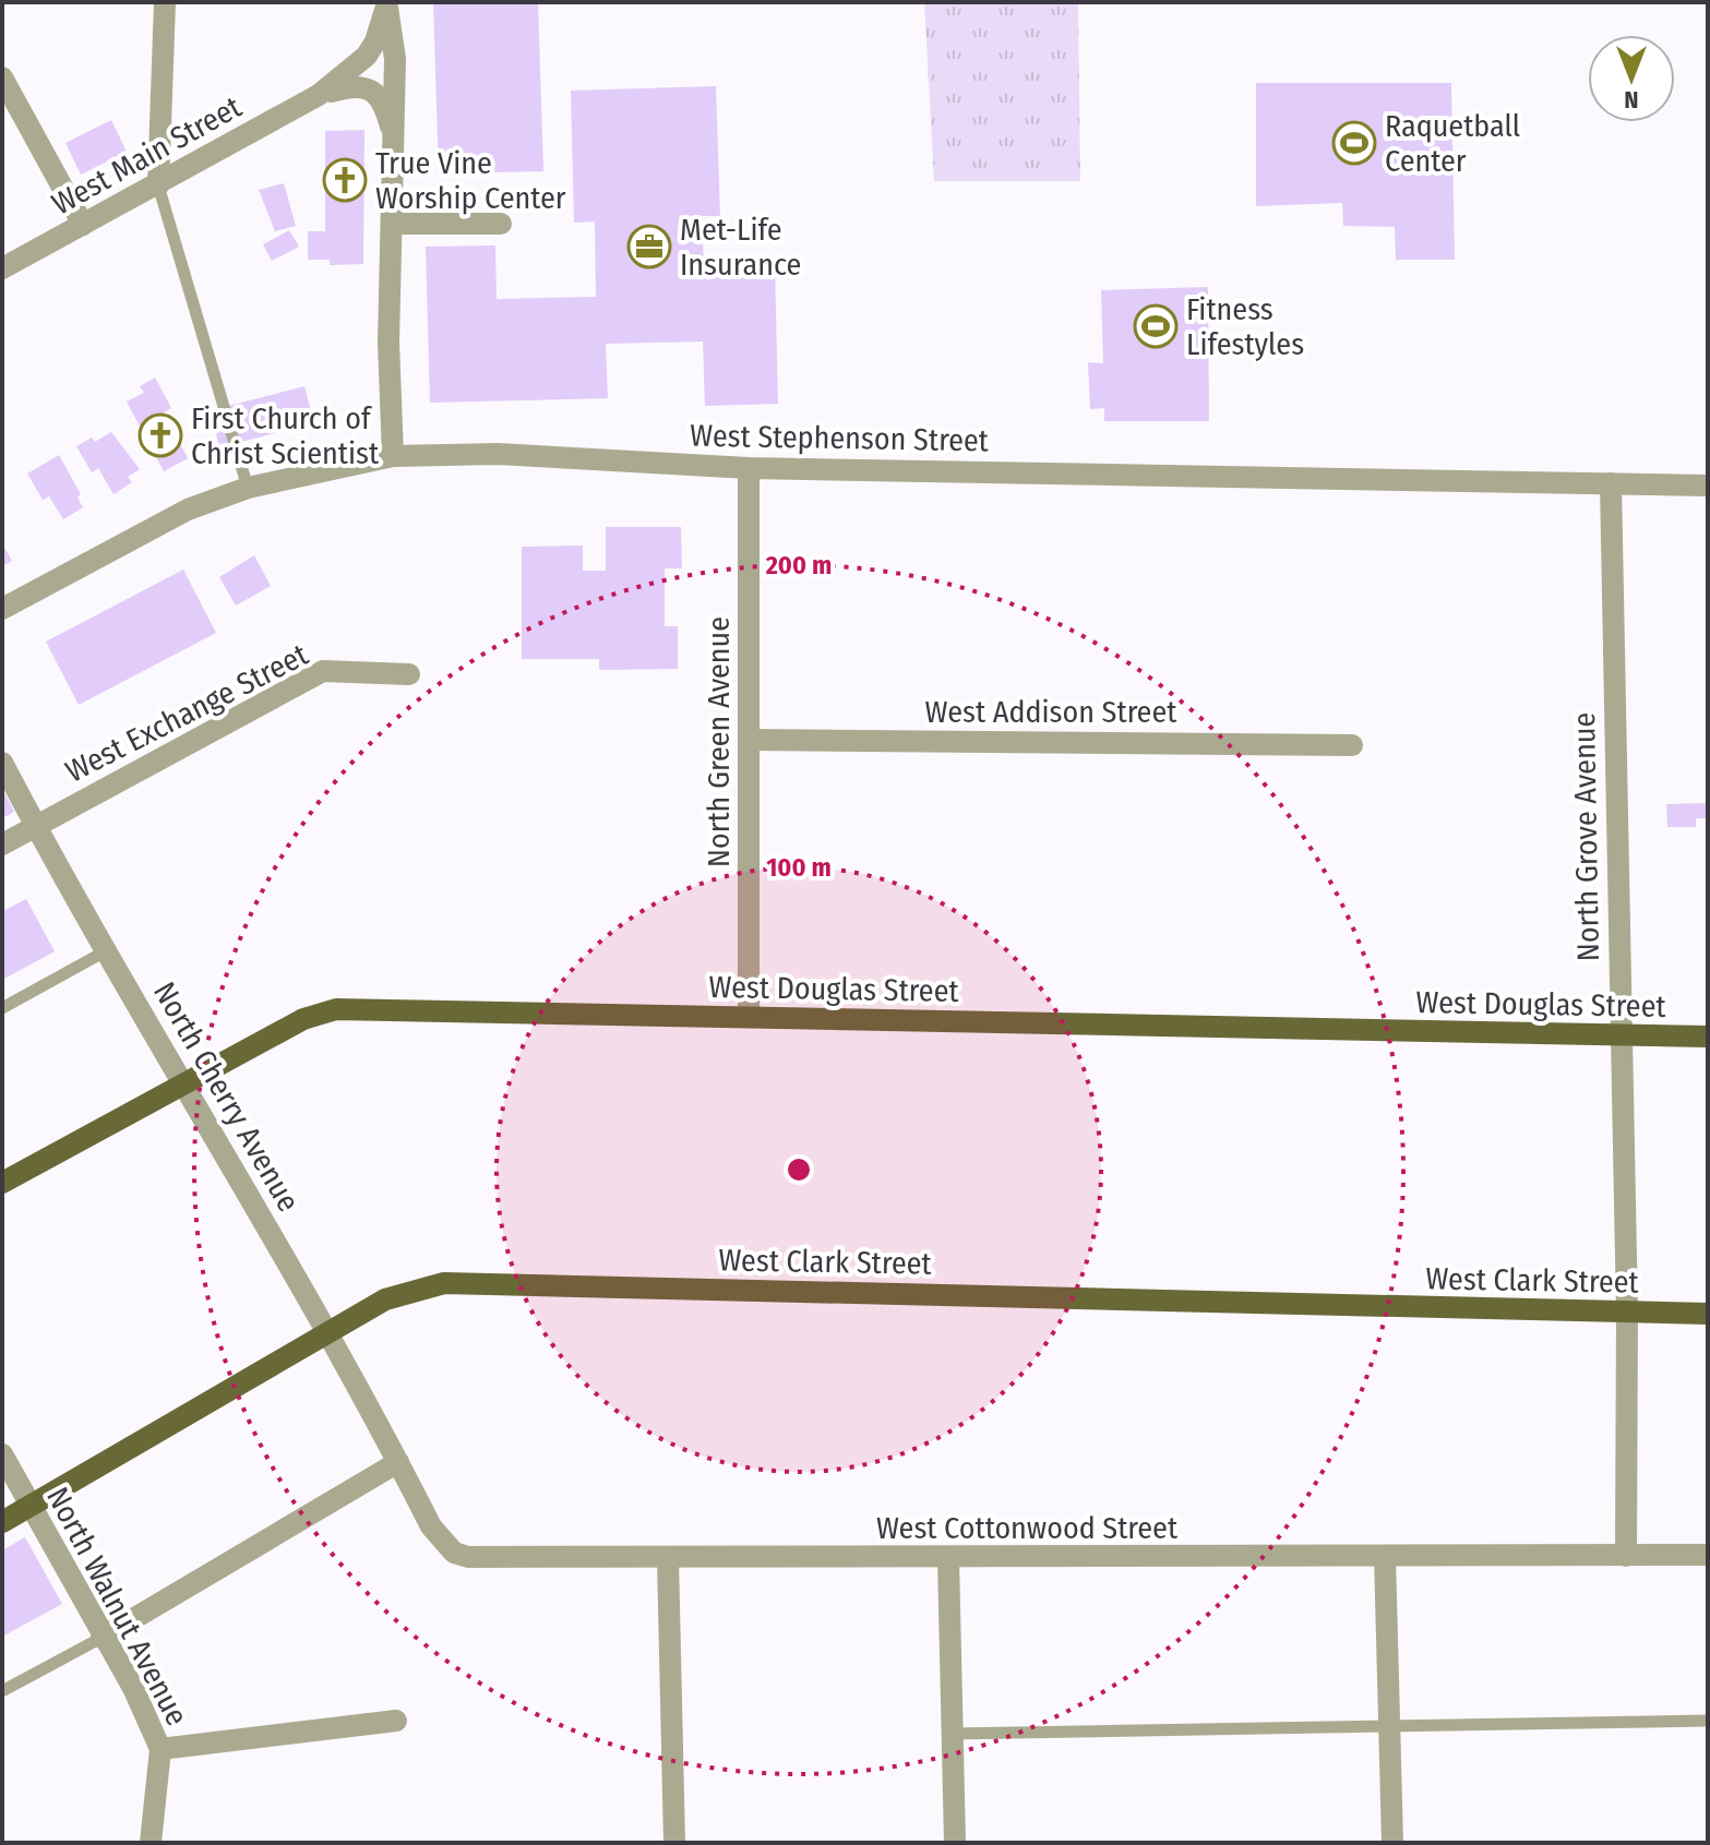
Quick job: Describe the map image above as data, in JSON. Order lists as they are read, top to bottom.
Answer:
{
  "streets": {
    "main road": ["West Douglas Street", "West Clark Street"],
    "street": [
      "West Main Street",
      "West Stephenson Street",
      "West Addison Street",
      "West Exchange Street",
      "North Green Avenue",
      "North Grove Avenue",
      "North Cherry Avenue",
      "West Cottonwood Street",
      "North Walnut Avenue"
    ]
  },
  "crossings": [
    ["West Stephenson Street", "North Green Avenue"],
    ["West Stephenson Street", "North Grove Avenue"],
    ["West Addison Street", "North Green Avenue"],
    ["West Exchange Street", "North Cherry Avenue"],
    ["North Green Avenue", "West Douglas Street"],
    ["North Grove Avenue", "West Douglas Street"],
    ["North Grove Avenue", "West Clark Street"],
    ["North Grove Avenue", "West Cottonwood Street"],
    ["West Douglas Street", "North Cherry Avenue"],
    ["North Cherry Avenue", "West Clark Street"],
    ["North Cherry Avenue", "West Cottonwood Street"],
    ["West Clark Street", "North Walnut Avenue"]
  ],
  "places": {
    "sports": ["Raquetball Center", "Fitness Lifestyles"],
    "church": ["True Vine Worship Center", "First Church of Christ Scientist"],
    "office": ["Met-Life Insurance"]
  },
  "north": "bottom",
  "rings": ["200 m", "100 m"]
}
